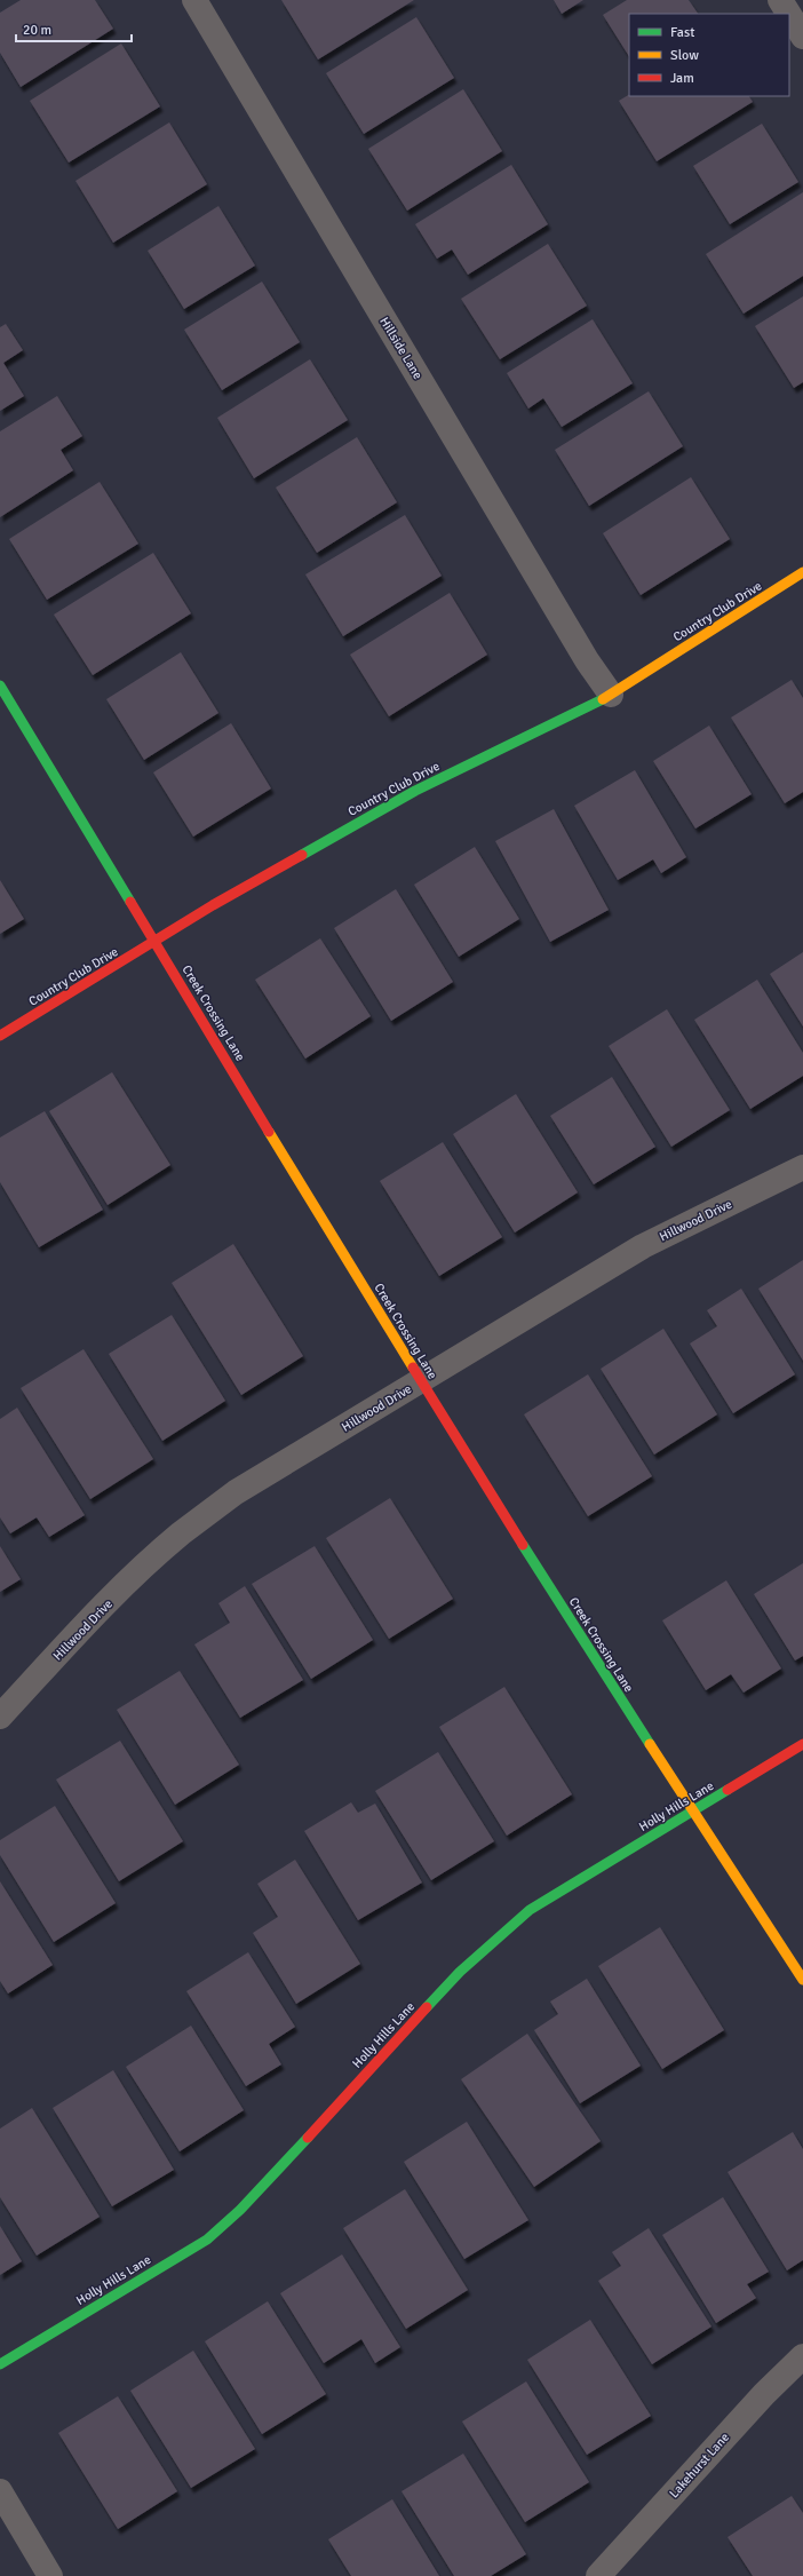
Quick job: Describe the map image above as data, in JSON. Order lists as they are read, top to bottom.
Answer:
{
  "streets": {
    "street": [
      "Hillside Lane",
      "Country Club Drive",
      "Creek Crossing Lane",
      "Hillwood Drive",
      "Holly Hills Lane",
      "Lakehurst Lane"
    ]
  },
  "crossings": [
    ["Hillside Lane", "Country Club Drive"],
    ["Country Club Drive", "Creek Crossing Lane"],
    ["Creek Crossing Lane", "Hillwood Drive"],
    ["Creek Crossing Lane", "Holly Hills Lane"]
  ],
  "legend": ["Fast", "Slow", "Jam"],
  "scale_bar": "20 m"
}
